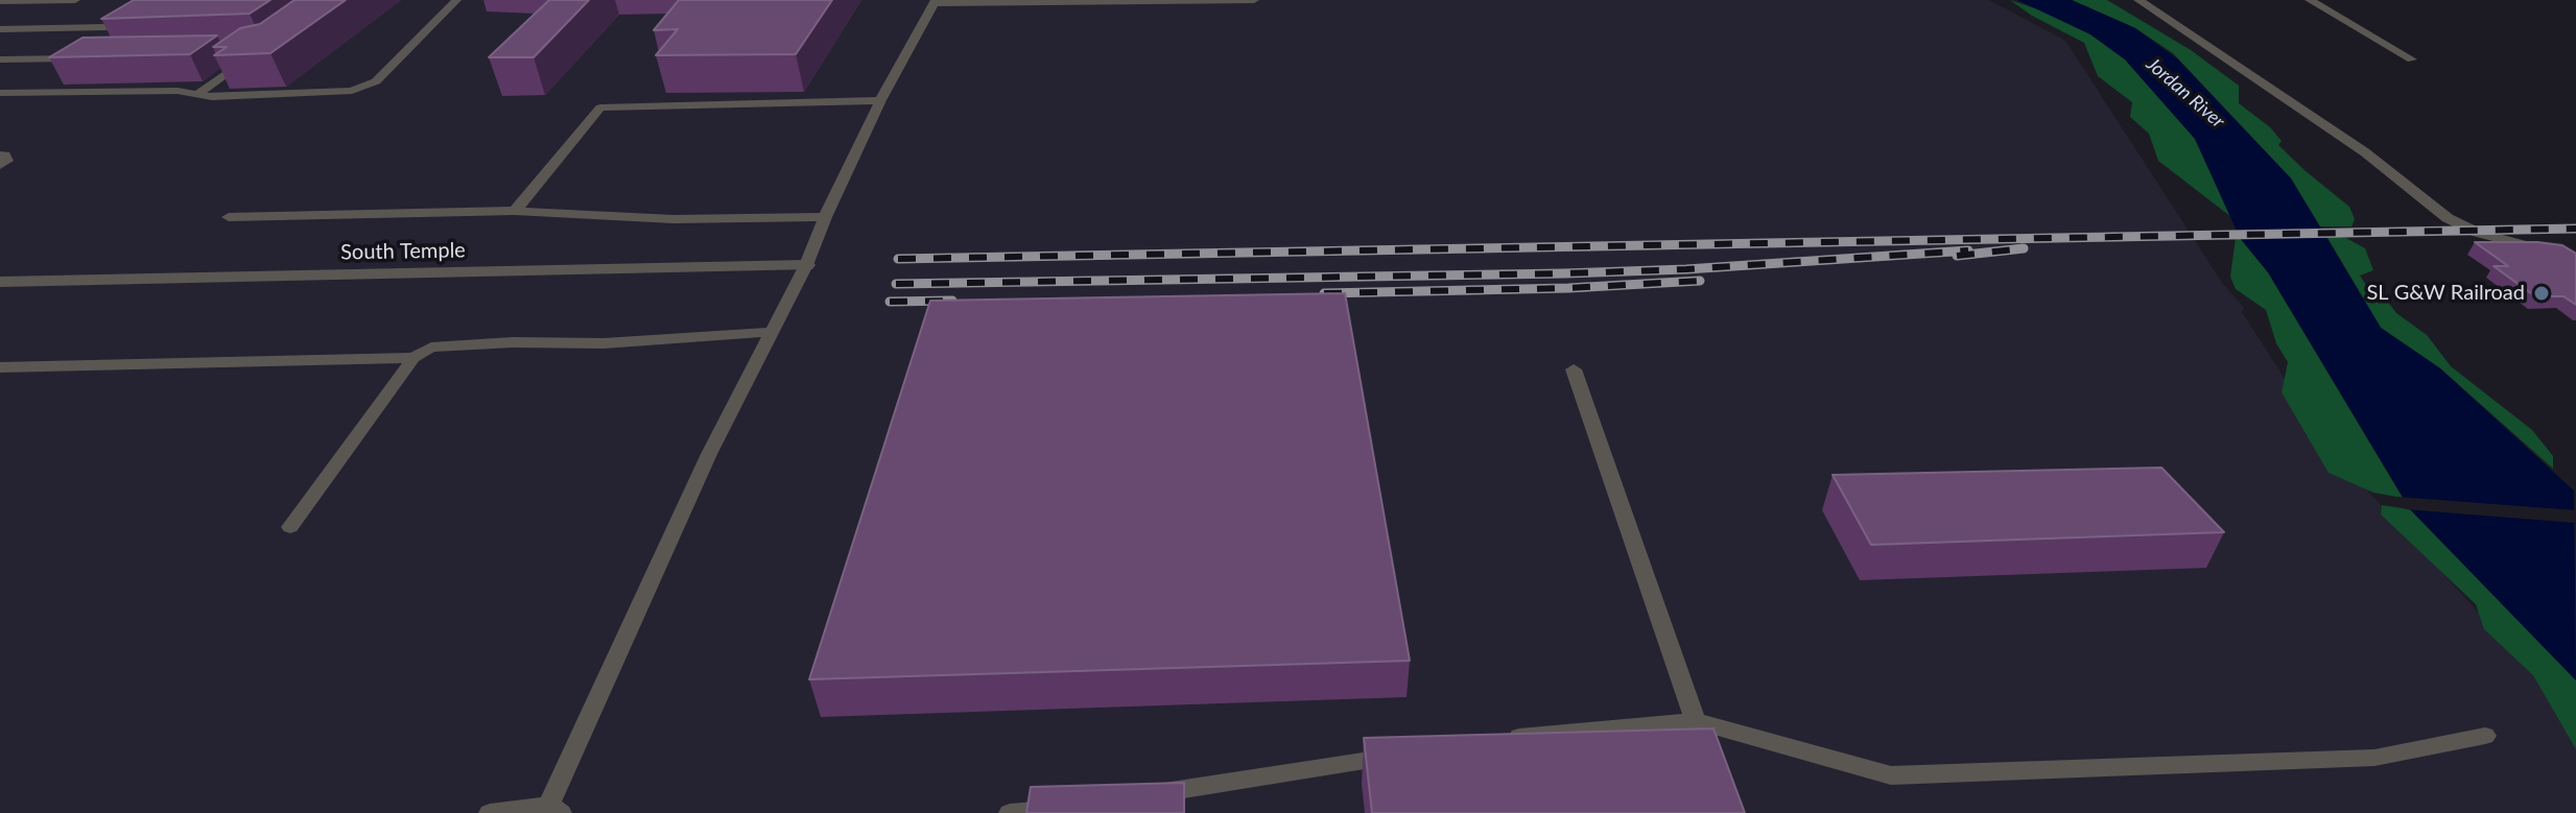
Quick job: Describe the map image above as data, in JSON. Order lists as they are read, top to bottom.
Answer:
{
  "streets": {
    "street": ["South Temple"]
  },
  "water": ["Jordan River"],
  "places": ["SL G&W Railroad"]
}
